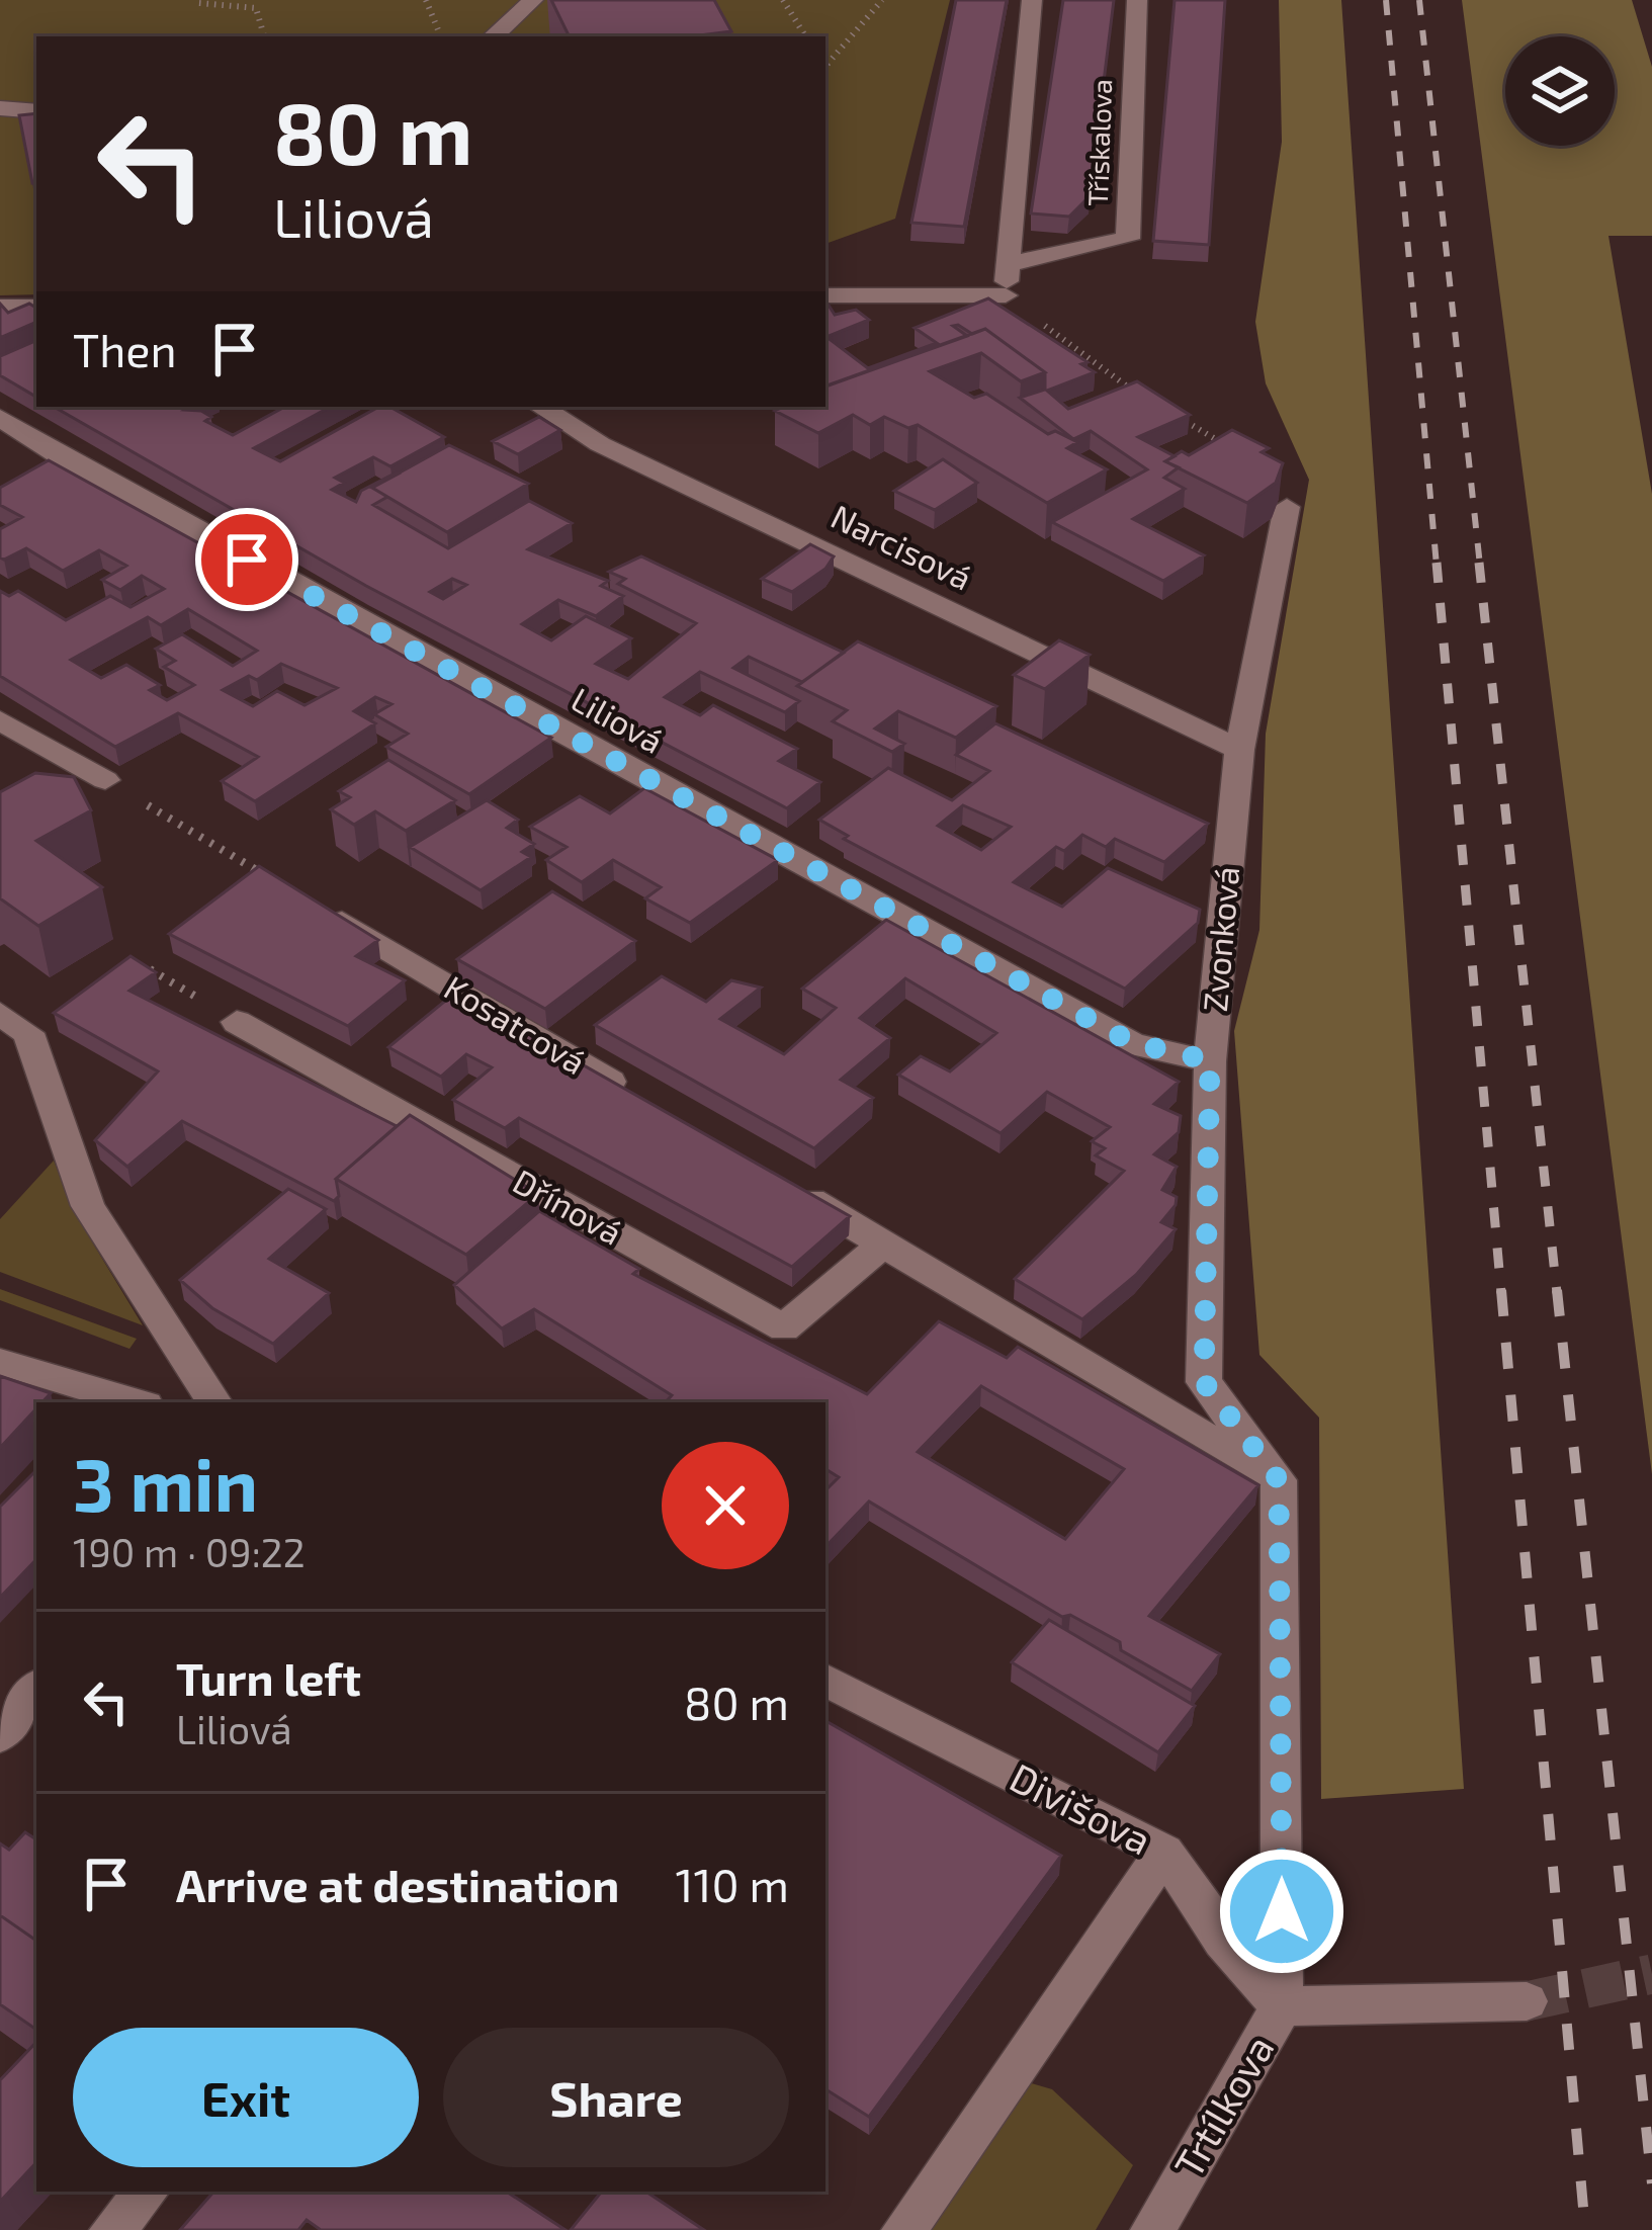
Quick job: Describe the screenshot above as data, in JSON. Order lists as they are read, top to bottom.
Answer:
{
  "streets": {
    "street": [
      "Třískalova",
      "Narcisová",
      "Liliová",
      "Zvonková",
      "Kosatcová",
      "Dřínová",
      "Divišova",
      "Trtílkova"
    ]
  },
  "crossings": [
    ["Narcisová", "Zvonková"],
    ["Liliová", "Zvonková"],
    ["Divišova", "Trtílkova"]
  ],
  "page": {
    "turn": ["80 m", "Liliová"],
    "then": "Then",
    "heading": ["3 min", "190 m · 09:22"],
    "list": [
      {
        "name": "Turn left",
        "note": "Liliová",
        "value": "80 m"
      },
      {
        "name": "Arrive at destination",
        "value": "110 m"
      }
    ],
    "buttons": ["Exit", "Share"]
  }
}
